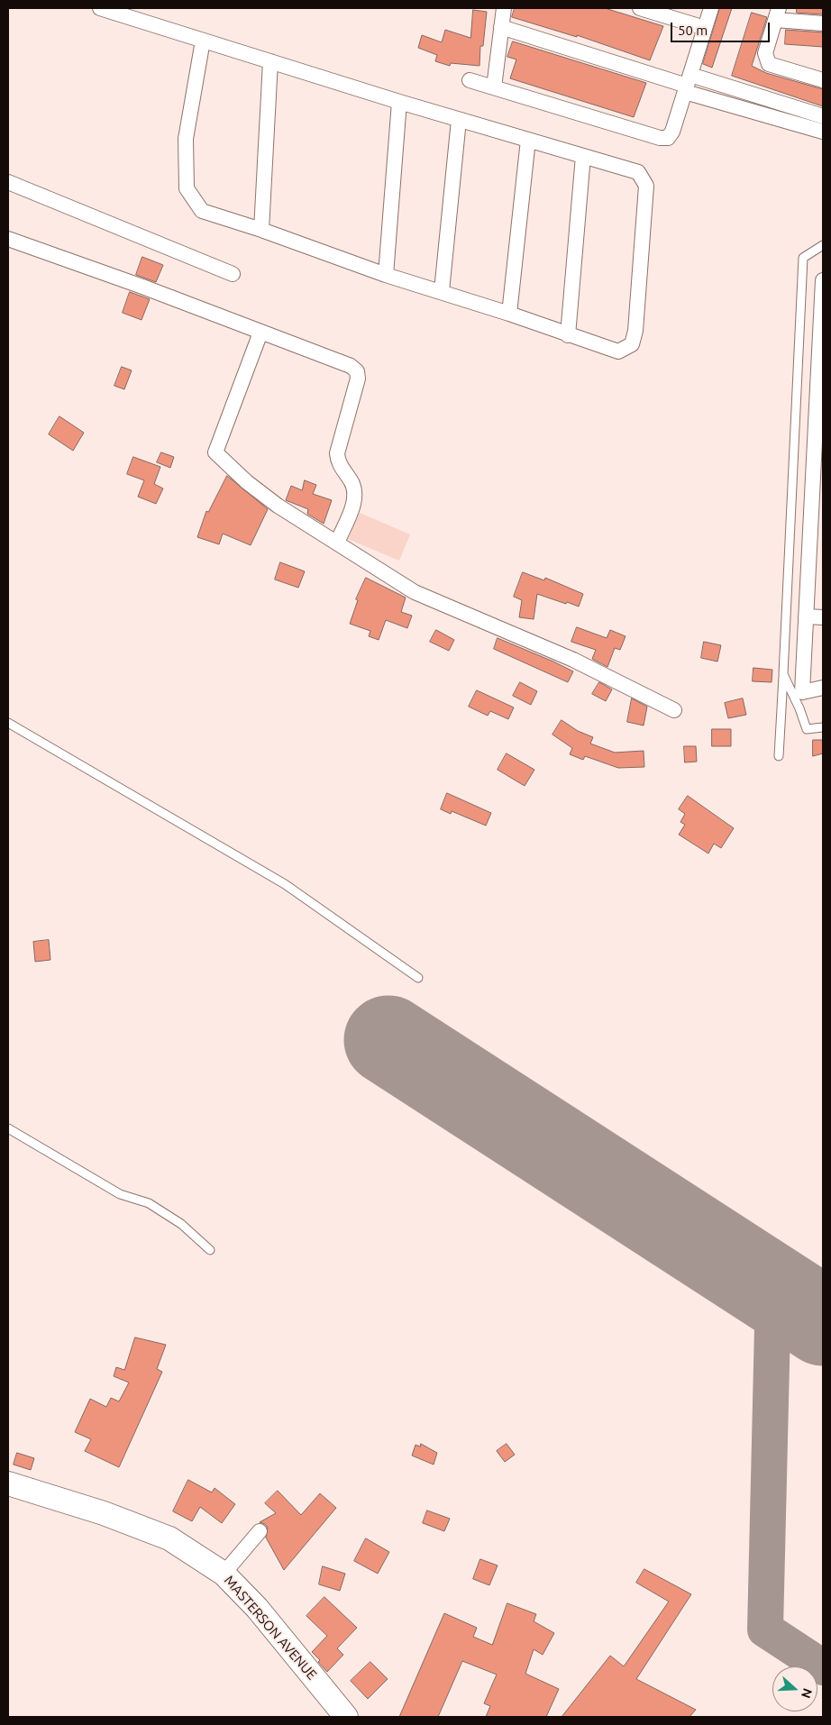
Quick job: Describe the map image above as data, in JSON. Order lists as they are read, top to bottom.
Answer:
{
  "streets": {
    "main road": ["MASTERSON AVENUE"]
  },
  "scale_bar": "50 m",
  "north": "right"
}
